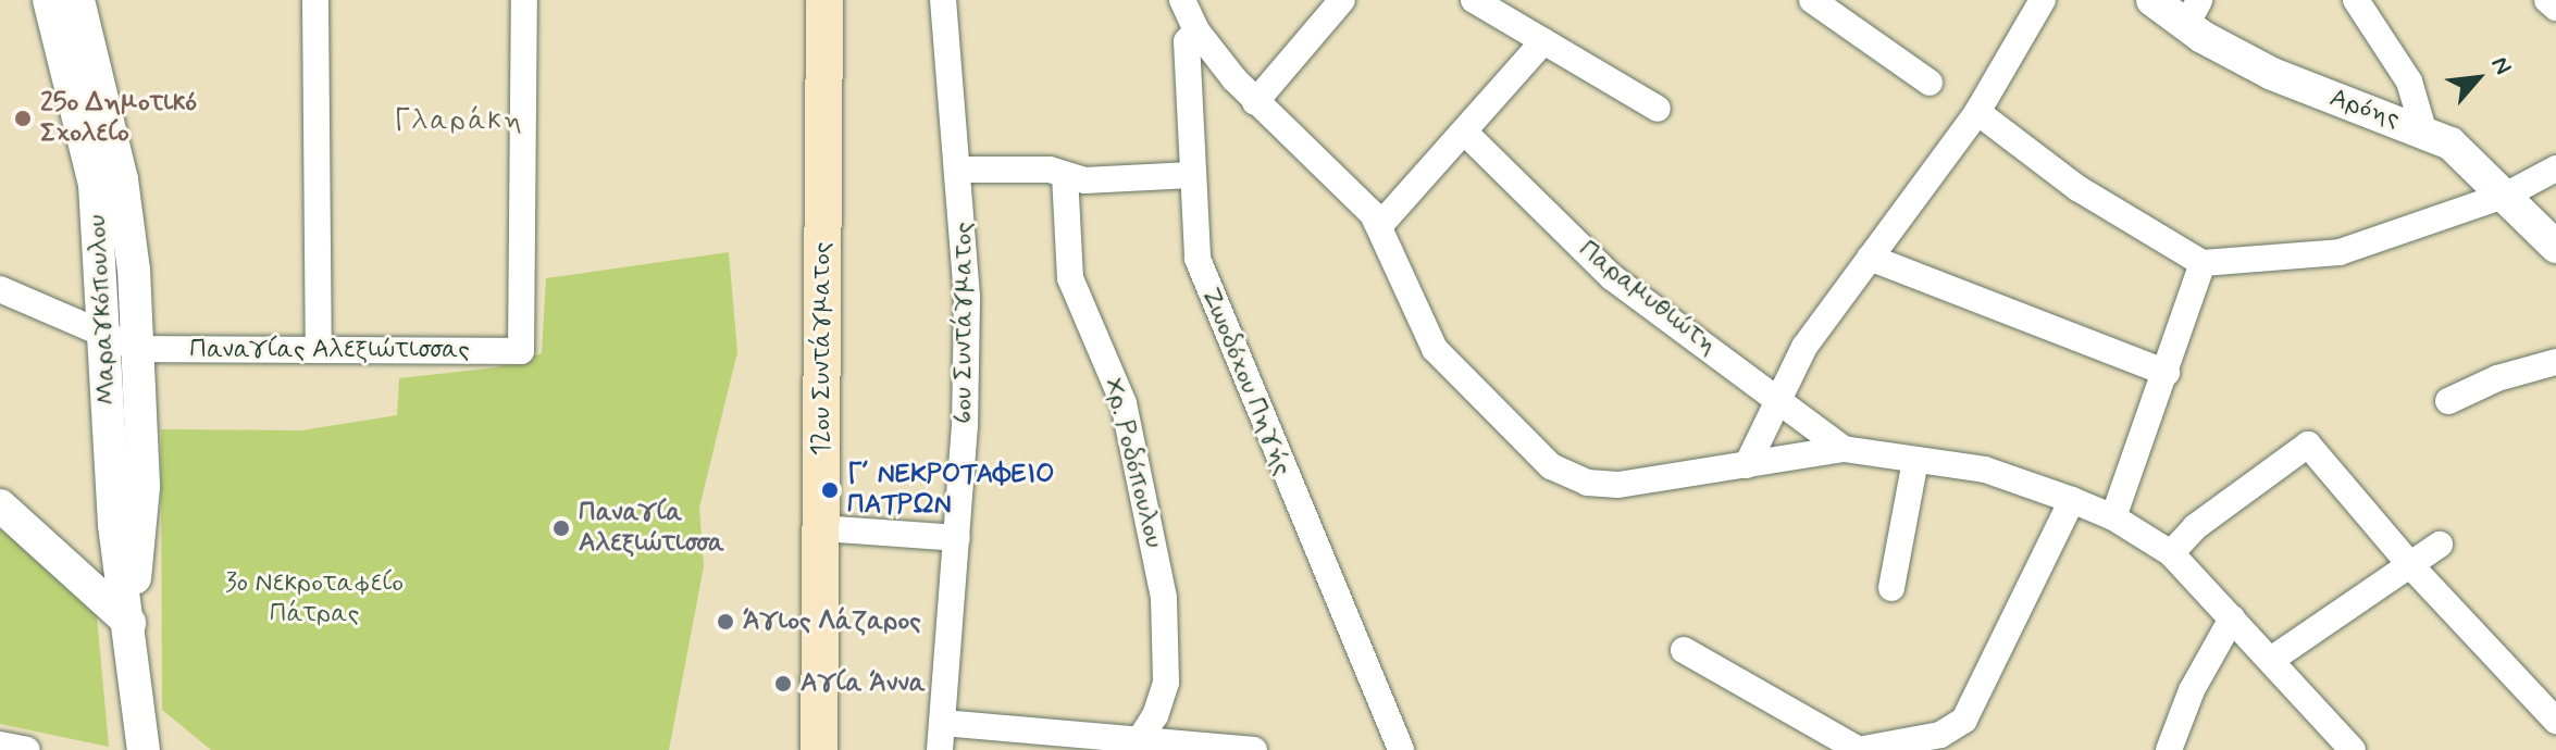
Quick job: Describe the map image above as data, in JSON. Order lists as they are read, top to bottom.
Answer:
{
  "streets": {
    "main road": ["12ου Συντάγματος"],
    "street": [
      "Αρόης",
      "Παραμυθιώτη",
      "Μαραγκόπουλου",
      "6ου Συντάγματος",
      "Παναγίας Αλεξιώτισσας",
      "Ζωοδόχου Πηγής",
      "Χρ. Ροδόπουλου"
    ]
  },
  "crossings": [
    ["Μαραγκόπουλου", "Παναγίας Αλεξιώτισσας"]
  ],
  "districts": ["Γλαράκη"],
  "parks": ["3o Νεκροταφείο Πάτρας"],
  "places": [
    "25ο Δημοτικό Σχολείο",
    "Γ΄ΝΕΚΡΟΤΑΦΕΙΟ ΠΑΤΡΩΝ",
    "Παναγία Αλεξιώτισσα",
    "Άγιος Λάζαρος",
    "Αγία Άννα"
  ],
  "north": "top right"
}
